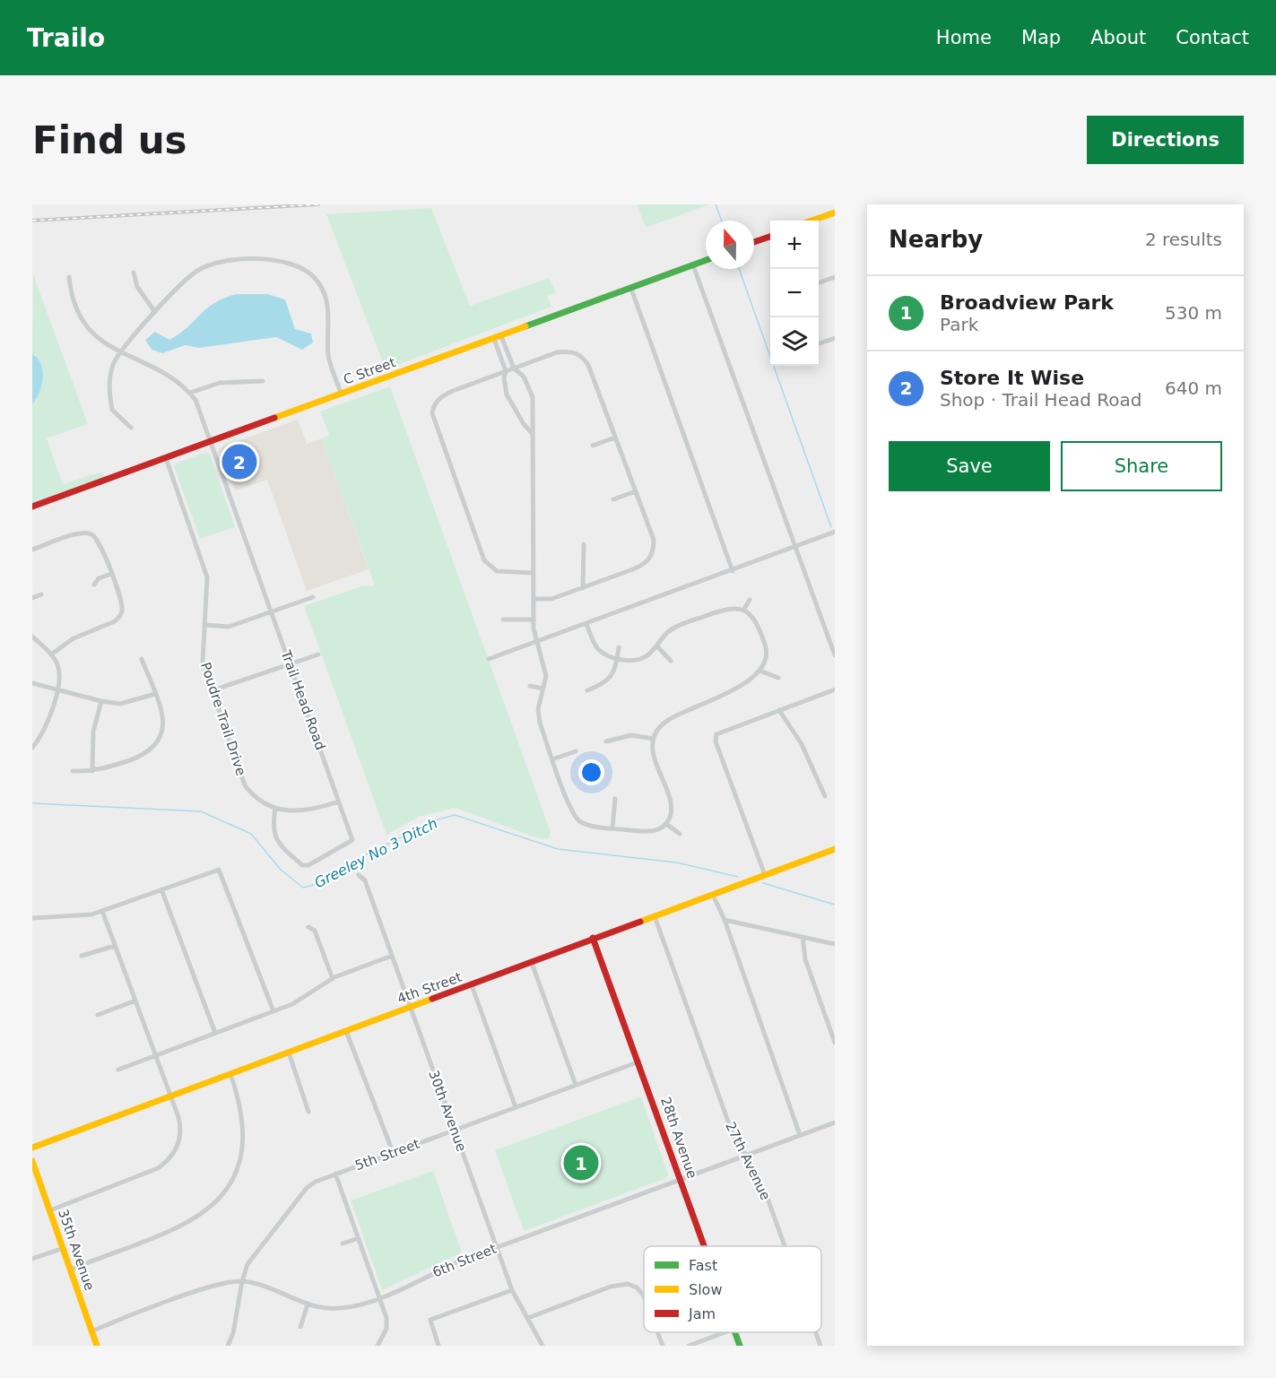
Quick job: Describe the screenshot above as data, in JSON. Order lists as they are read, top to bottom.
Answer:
{
  "streets": {
    "street": [
      "C Street",
      "Trail Head Road",
      "Poudre Trail Drive",
      "4th Street",
      "30th Avenue",
      "28th Avenue",
      "5th Street",
      "27th Avenue",
      "35th Avenue",
      "6th Street"
    ]
  },
  "crossings": [
    ["C Street", "Trail Head Road"],
    ["C Street", "Poudre Trail Drive"],
    ["Trail Head Road", "Poudre Trail Drive"],
    ["4th Street", "30th Avenue"],
    ["4th Street", "28th Avenue"],
    ["4th Street", "27th Avenue"],
    ["30th Avenue", "5th Street"],
    ["30th Avenue", "6th Street"],
    ["28th Avenue", "5th Street"],
    ["28th Avenue", "6th Street"],
    ["5th Street", "6th Street"],
    ["27th Avenue", "6th Street"],
    ["35th Avenue", "6th Street"]
  ],
  "water": ["Greeley No 3 Ditch"],
  "legend": ["Fast", "Slow", "Jam"],
  "north": "top",
  "page": {
    "header": "Trailo",
    "nav": [
      "Home",
      "Map",
      "About",
      "Contact"
    ],
    "buttons": [
      "Directions",
      ["Save", "Share"]
    ],
    "title": "Find us",
    "heading": ["Nearby", "2 results"],
    "map_buttons": ["+", "−"],
    "list": [
      {
        "mark": "1",
        "name": "Broadview Park",
        "note": "Park",
        "value": "530 m"
      },
      {
        "mark": "2",
        "name": "Store It Wise",
        "note": "Shop · Trail Head Road",
        "value": "640 m"
      }
    ],
    "pins": ["2", "1"]
  }
}
